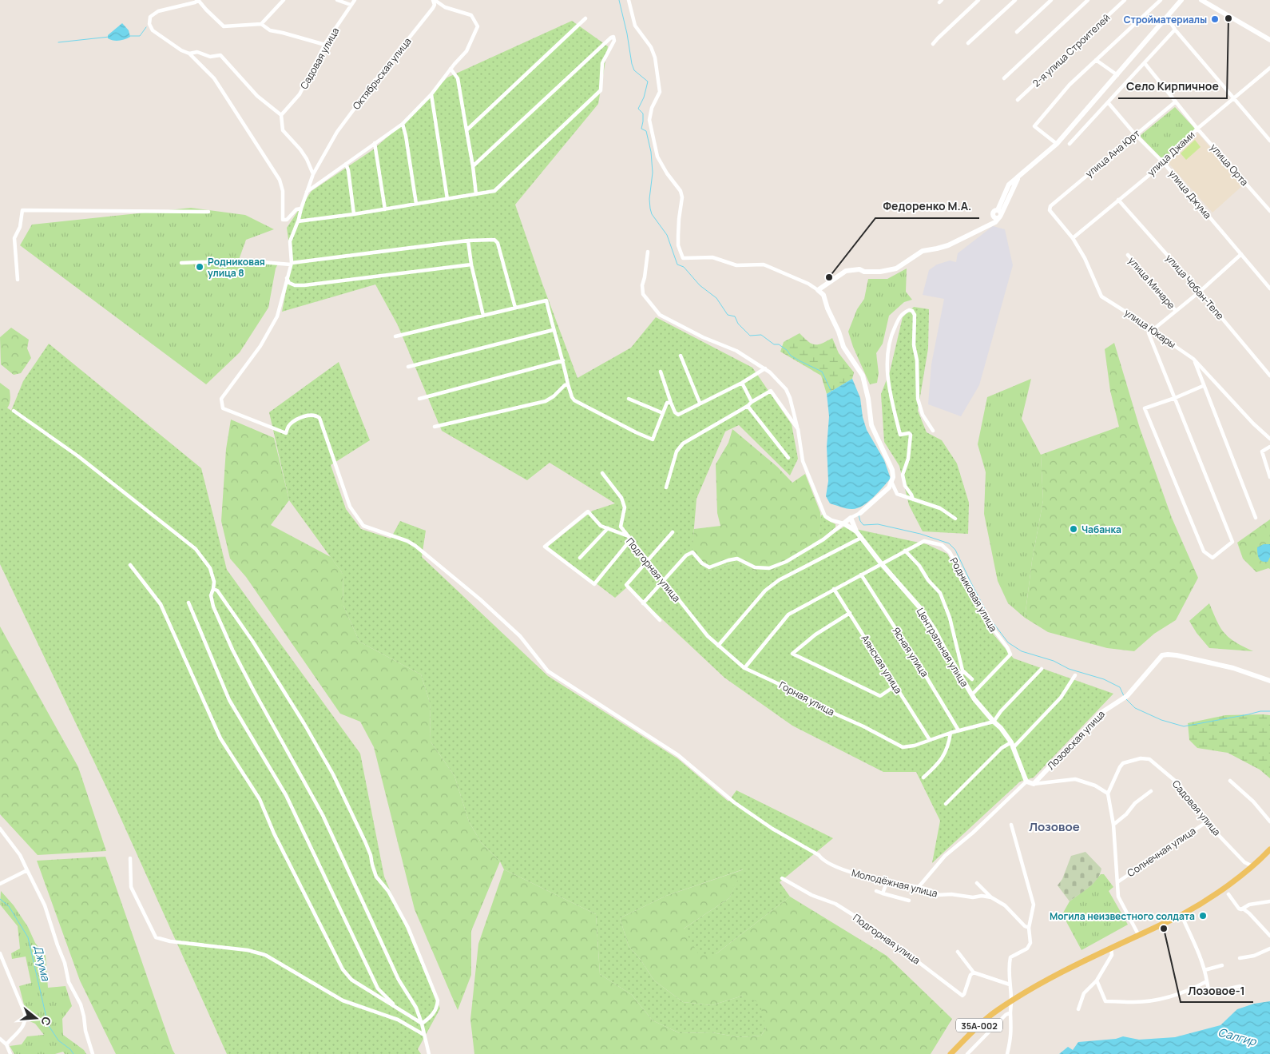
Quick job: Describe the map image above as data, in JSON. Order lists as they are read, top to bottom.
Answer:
{
  "streets": {
    "main road": ["35А-002"],
    "street": [
      "2-я улица Строителей",
      "Садовая улица",
      "Октябрьская улица",
      "улица Ана Юрт",
      "улица Джами",
      "улица Орта",
      "улица Джума",
      "улица Минаре",
      "улица Чобан-Тепе",
      "улица Юкары",
      "Подгорная улица",
      "Родниковая улица",
      "Центральная улица",
      "Ясная улица",
      "Аянская улица",
      "Горная улица",
      "Лозовская улица",
      "Солнечная улица",
      "Молодёжная улица"
    ]
  },
  "crossings": [
    ["Садовая улица", "Солнечная улица"],
    ["Садовая улица", "35А-002"],
    ["улица Ана Юрт", "улица Орта"],
    ["улица Ана Юрт", "улица Джума"],
    ["улица Ана Юрт", "улица Юкары"],
    ["улица Джами", "улица Орта"],
    ["улица Джами", "улица Джума"],
    ["улица Джами", "улица Чобан-Тепе"],
    ["улица Джами", "улица Юкары"],
    ["Подгорная улица", "Горная улица"],
    ["Родниковая улица", "Центральная улица"],
    ["Родниковая улица", "Ясная улица"],
    ["Родниковая улица", "Аянская улица"],
    ["Родниковая улица", "Горная улица"],
    ["Центральная улица", "Горная улица"],
    ["Ясная улица", "Горная улица"],
    ["Аянская улица", "Горная улица"]
  ],
  "districts": ["Лозовое"],
  "water": ["Джума", "Салгир"],
  "places": [
    "Село Кирпичное",
    "Стройматериалы",
    "Родниковая улица 8",
    "Федоренко М.А.",
    "Чабанка",
    "Могила неизвестного солдата",
    "Лозовое-1"
  ],
  "north": "right"
}
